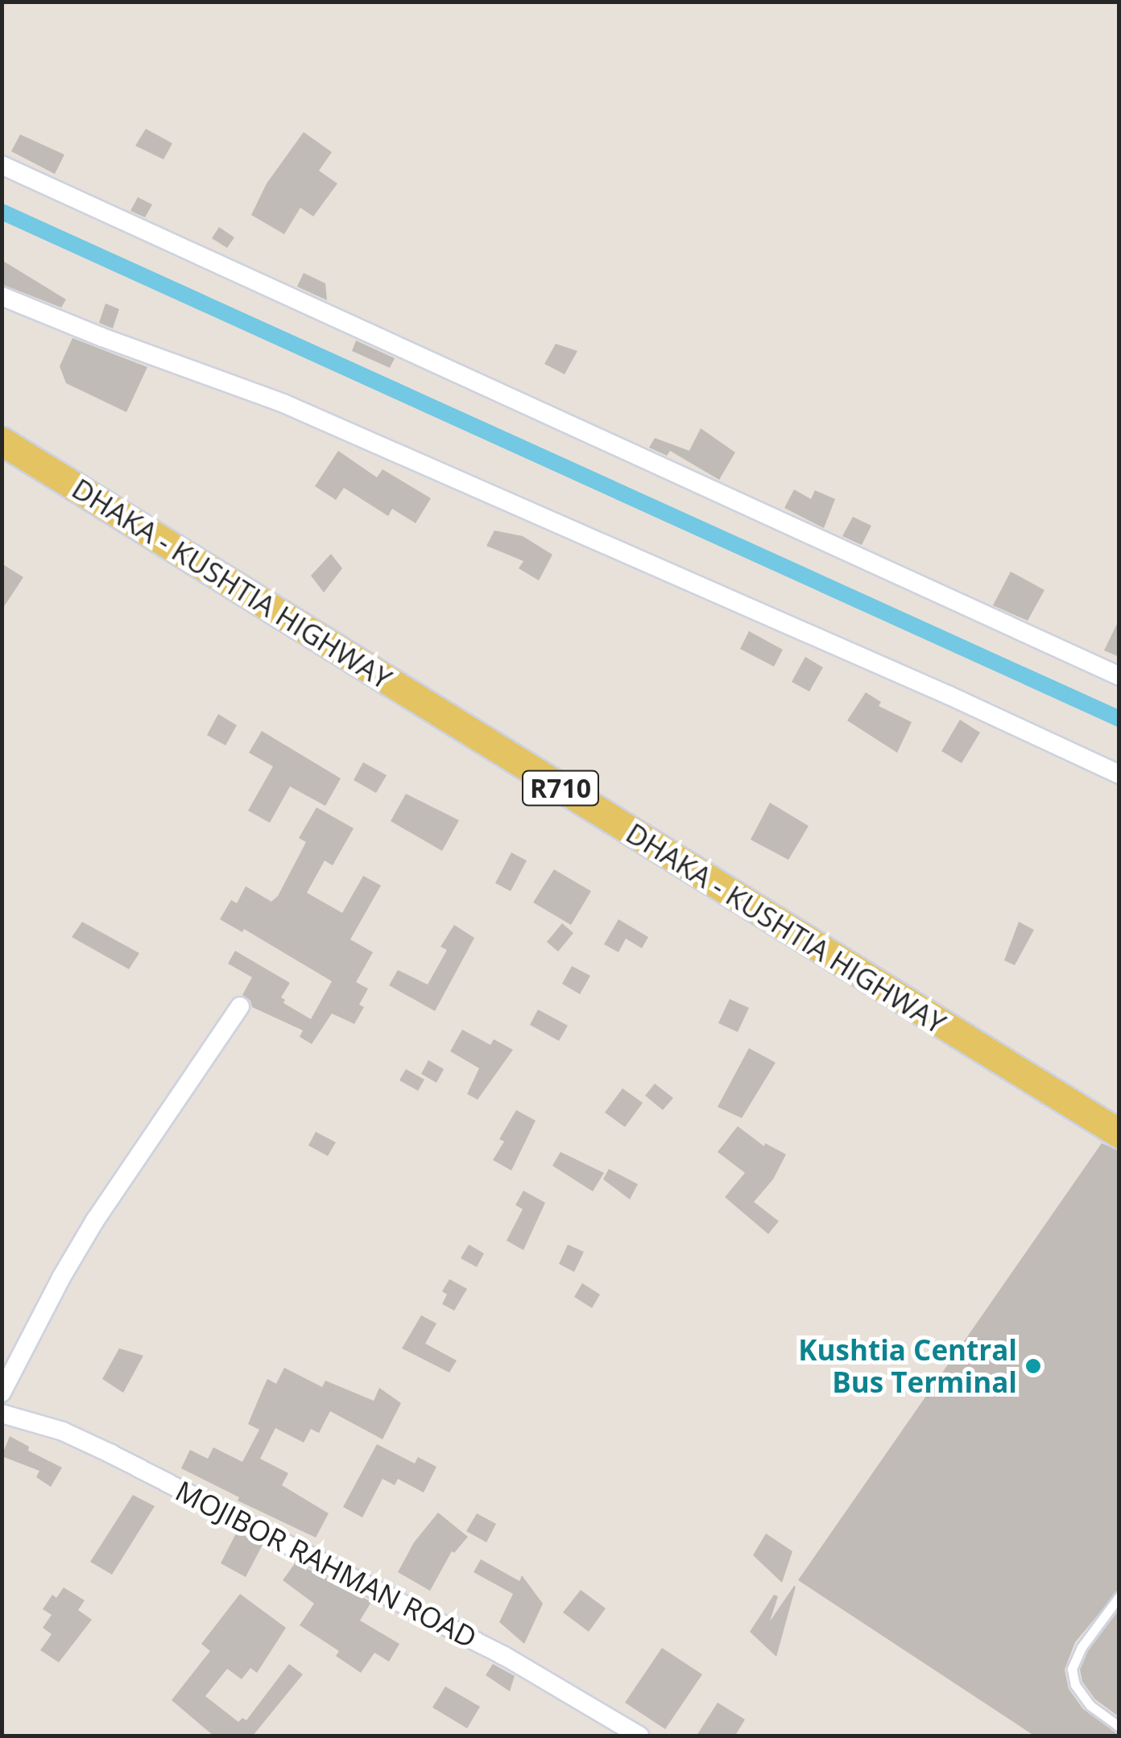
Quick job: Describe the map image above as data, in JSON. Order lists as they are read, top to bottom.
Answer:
{
  "streets": {
    "main road": ["DHAKA - KUSHTIA HIGHWAY", "R710"],
    "street": ["MOJIBOR RAHMAN ROAD"]
  },
  "places": ["Kushtia Central Bus Terminal"]
}
